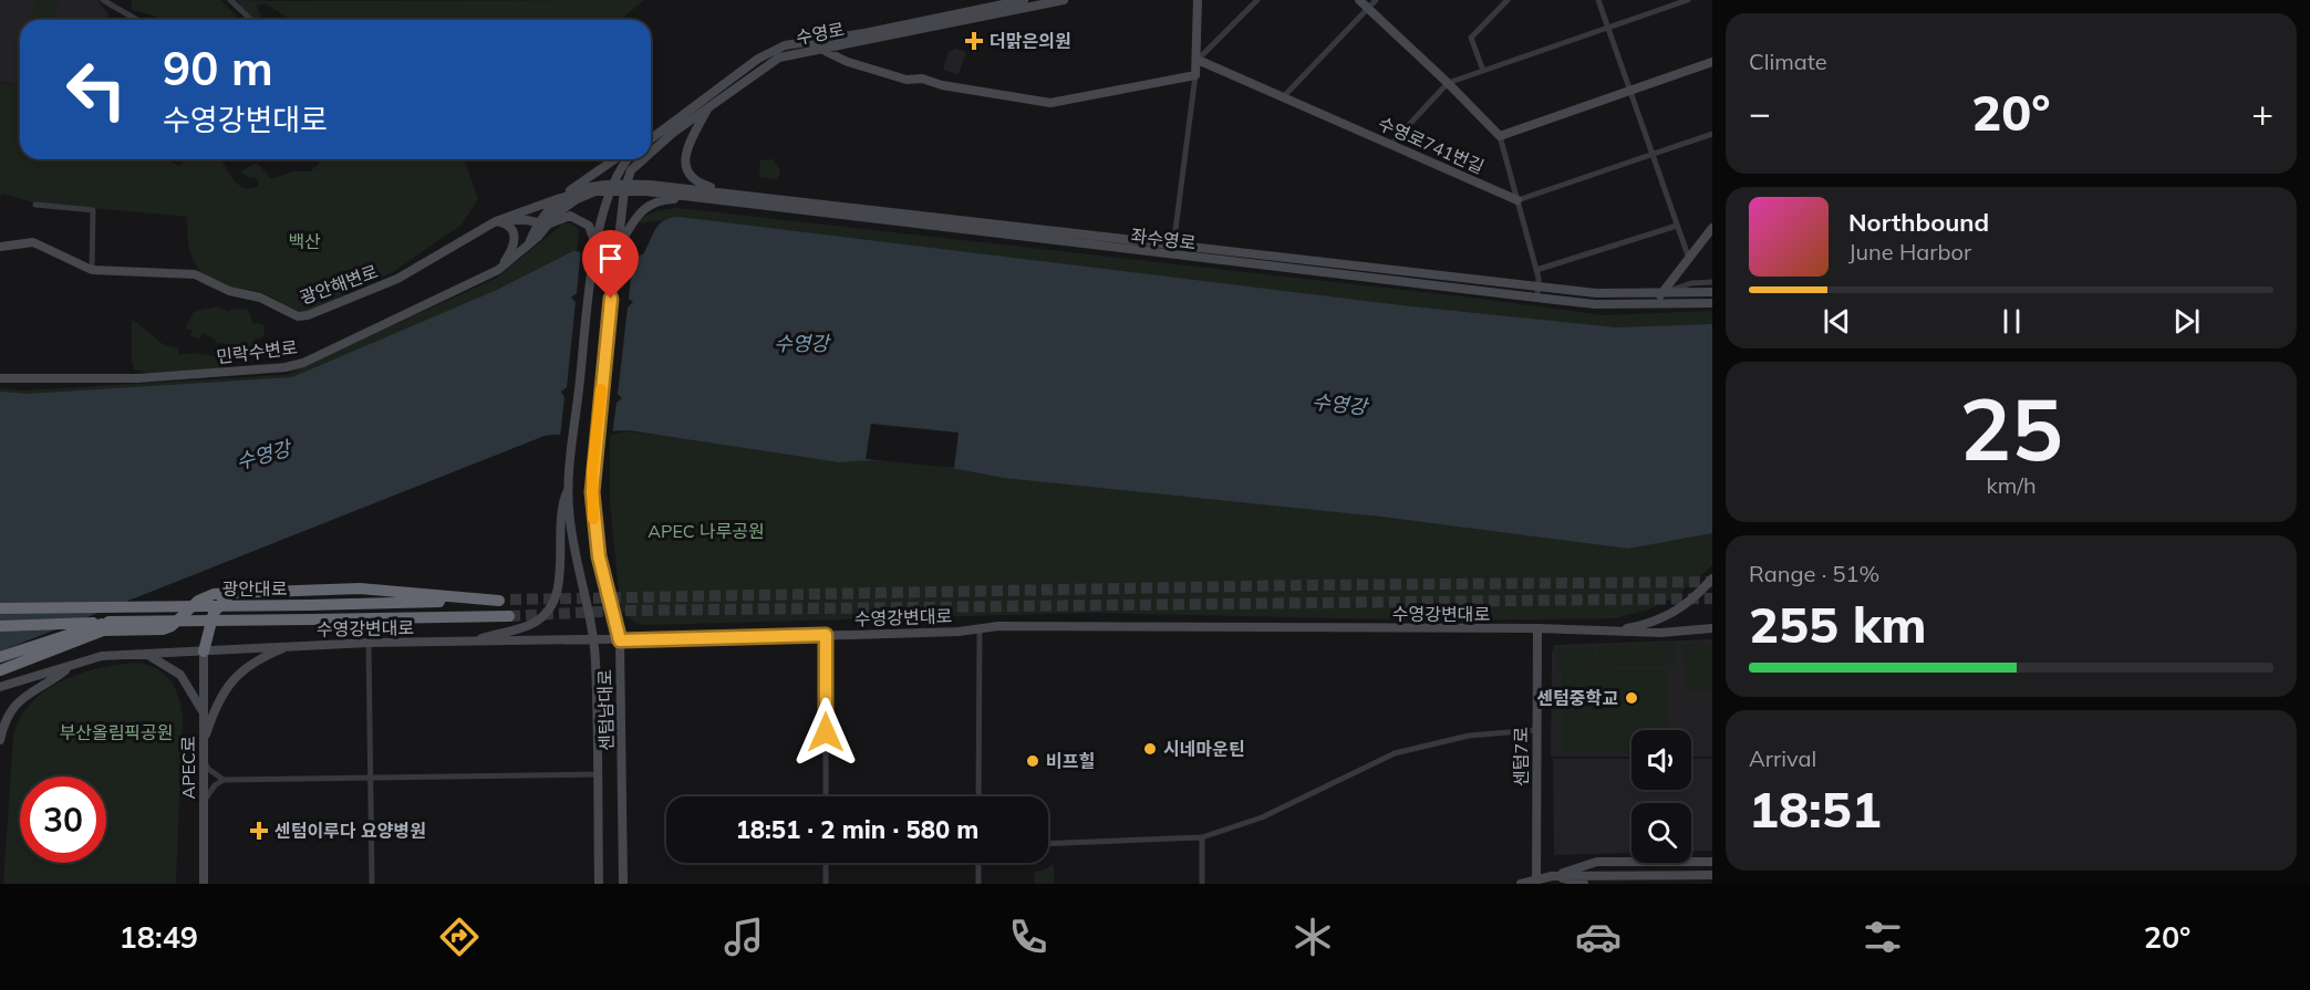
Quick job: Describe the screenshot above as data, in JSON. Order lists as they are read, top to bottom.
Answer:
{
  "streets": {
    "highway": ["광안대로"],
    "main road": [
      "수영로",
      "수영로741번길",
      "좌수영로",
      "광안해변로",
      "민락수변로",
      "수영강변대로",
      "센텀남대로",
      "센텀7로",
      "APEC로"
    ]
  },
  "crossings": [
    ["수영로", "좌수영로"],
    ["수영로", "센텀남대로"],
    ["좌수영로", "민락수변로"],
    ["좌수영로", "센텀남대로"],
    ["광안해변로", "민락수변로"],
    ["민락수변로", "센텀남대로"],
    ["수영강변대로", "센텀남대로"],
    ["수영강변대로", "센텀7로"],
    ["수영강변대로", "APEC로"]
  ],
  "water": ["수영강"],
  "parks": ["백산", "APEC 나루공원", "부산올림픽공원"],
  "places": {
    "health": ["더맑은의원", "센텀이루다 요양병원"],
    "other": ["센텀중학교", "시네마운틴", "비프힐"]
  },
  "page": {
    "tile": [
      "Climate",
      ["25", "km/h"],
      ["Range · 51%", "255 km"],
      ["Arrival", "18:51"]
    ],
    "turn": ["90 m", "수영강변대로"],
    "heat": ["−", "20°", "+"],
    "song": ["Northbound", "June Harbor"],
    "limit": "30",
    "trip": "18:51 · 2 min · 580 m",
    "tabs": ["18:49", "20°"]
  }
}
